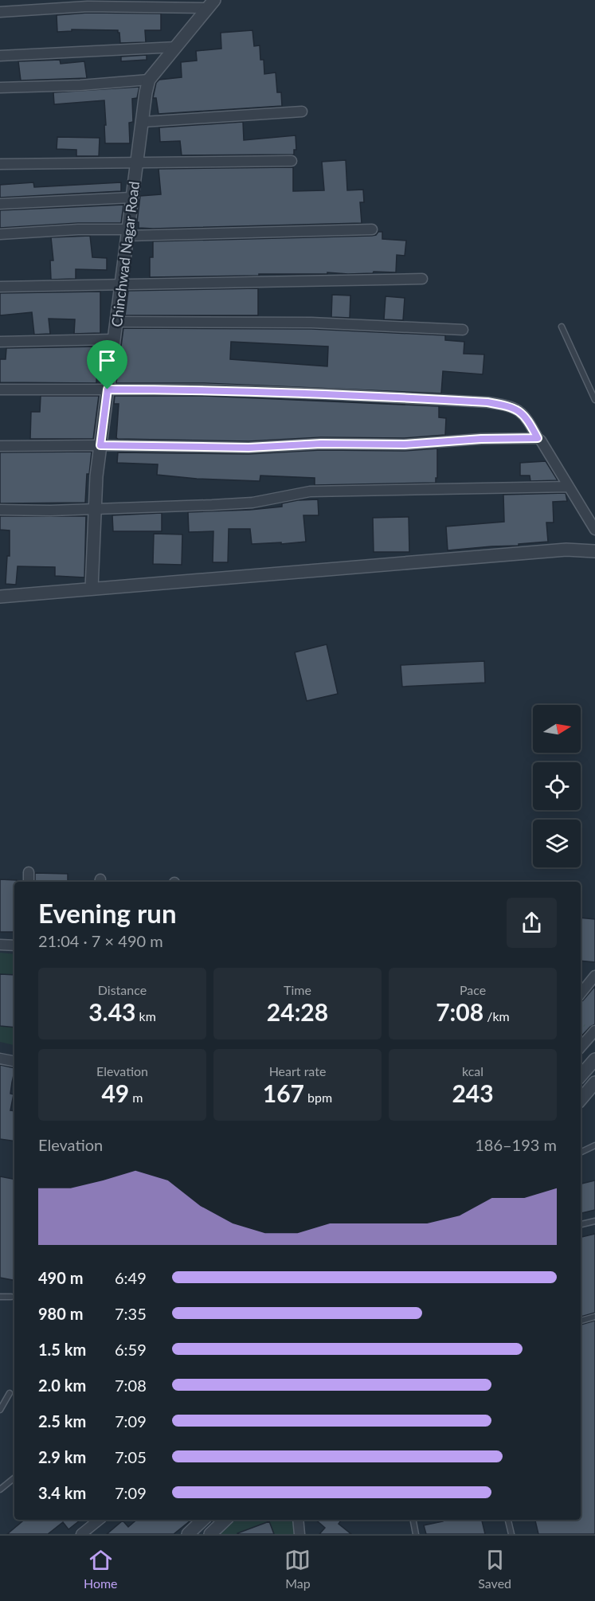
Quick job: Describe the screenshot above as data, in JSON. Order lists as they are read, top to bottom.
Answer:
{
  "streets": {
    "street": ["Chinchwad Nagar Road"]
  },
  "north": "right",
  "page": {
    "heading": ["Evening run", "21:04 · 7 × 490 m"],
    "stats": [
      ["Distance", "3.43 km"],
      ["Time", "24:28"],
      ["Pace", "7:08 /km"],
      ["Elevation", "49 m"],
      ["Heart rate", "167 bpm"],
      ["kcal", "243"]
    ],
    "chart": ["Elevation", "186–193 m"],
    "list": [
      {
        "name": "490 m",
        "note": "6:49"
      },
      {
        "name": "980 m",
        "note": "7:35"
      },
      {
        "name": "1.5 km",
        "note": "6:59"
      },
      {
        "name": "2.0 km",
        "note": "7:08"
      },
      {
        "name": "2.5 km",
        "note": "7:09"
      },
      {
        "name": "2.9 km",
        "note": "7:05"
      },
      {
        "name": "3.4 km",
        "note": "7:09"
      }
    ],
    "tabs": ["Home", "Map", "Saved"]
  }
}
